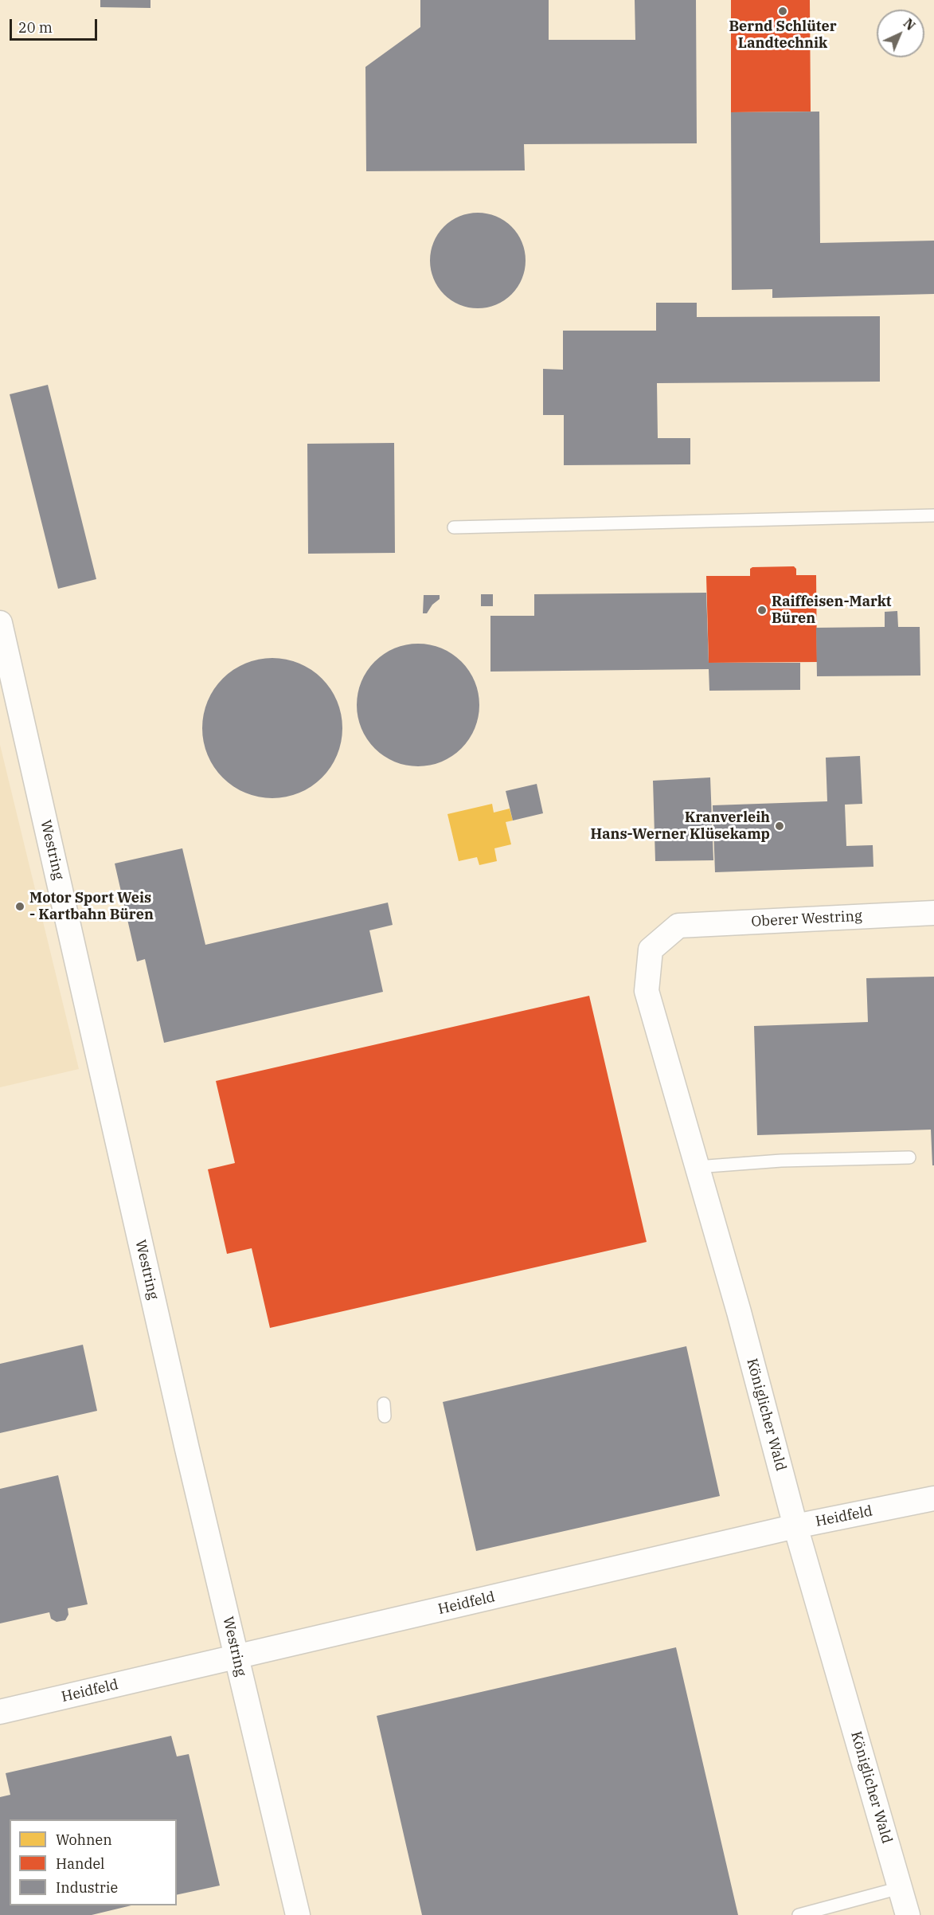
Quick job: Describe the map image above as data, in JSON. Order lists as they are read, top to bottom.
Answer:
{
  "streets": {
    "street": [
      "Westring",
      "Oberer Westring",
      "Königlicher Wald",
      "Heidfeld"
    ]
  },
  "crossings": [
    ["Westring", "Heidfeld"],
    ["Oberer Westring", "Königlicher Wald"],
    ["Königlicher Wald", "Heidfeld"]
  ],
  "places": [
    "Bernd Schlüter Landtechnik",
    "Raiffeisen-Markt Büren",
    "Kranverleih Hans-Werner Klüsekamp",
    "Motor Sport Weis - Kartbahn Büren"
  ],
  "legend": ["Wohnen", "Handel", "Industrie"],
  "scale_bar": "20 m",
  "north": "top right"
}
